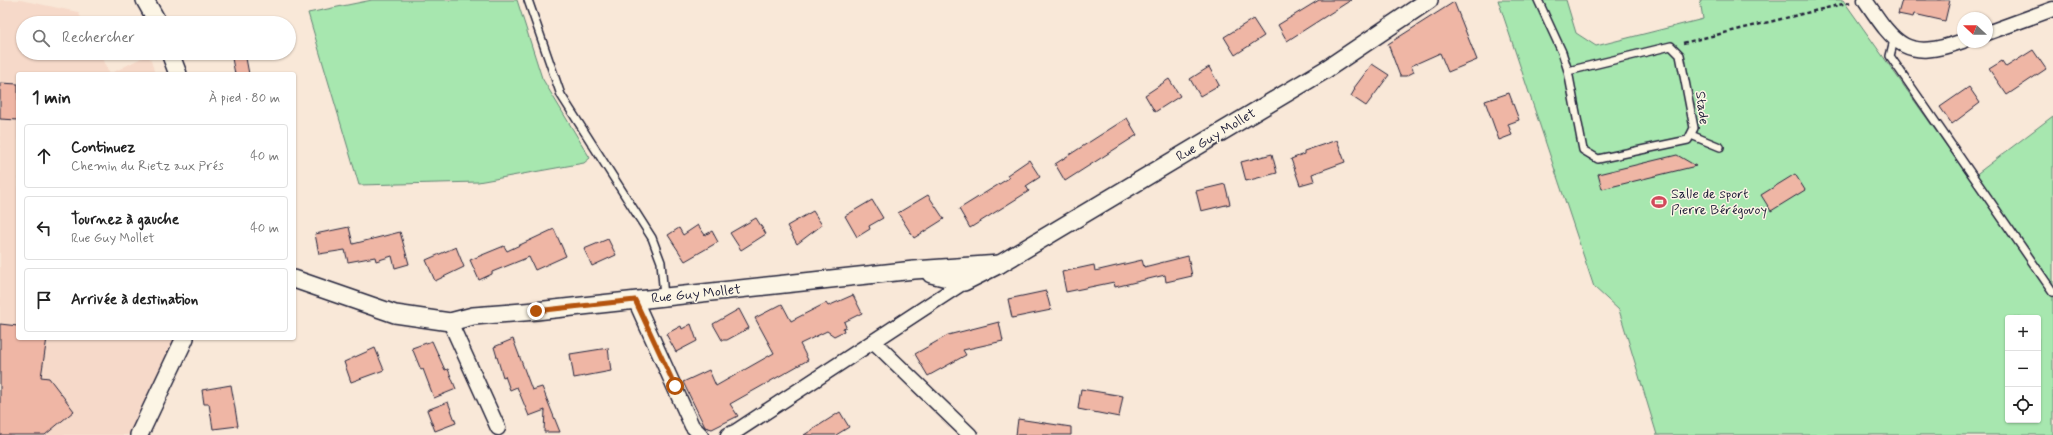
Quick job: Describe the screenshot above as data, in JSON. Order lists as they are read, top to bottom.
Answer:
{
  "streets": {
    "street": ["Rue Guy Mollet"],
    "lane": ["Stade"]
  },
  "places": {
    "sports": ["Salle de sport Pierre Bérégovoy"]
  },
  "north": "left",
  "page": {
    "search": "Rechercher",
    "heading": ["1 min", "À pied · 80 m"],
    "list": [
      ["Continuez", "Chemin du Rietz aux Prés", "40 m"],
      ["Tournez à gauche", "Rue Guy Mollet", "40 m"],
      "Arrivée à destination"
    ],
    "map_buttons": ["+", "−"]
  }
}
